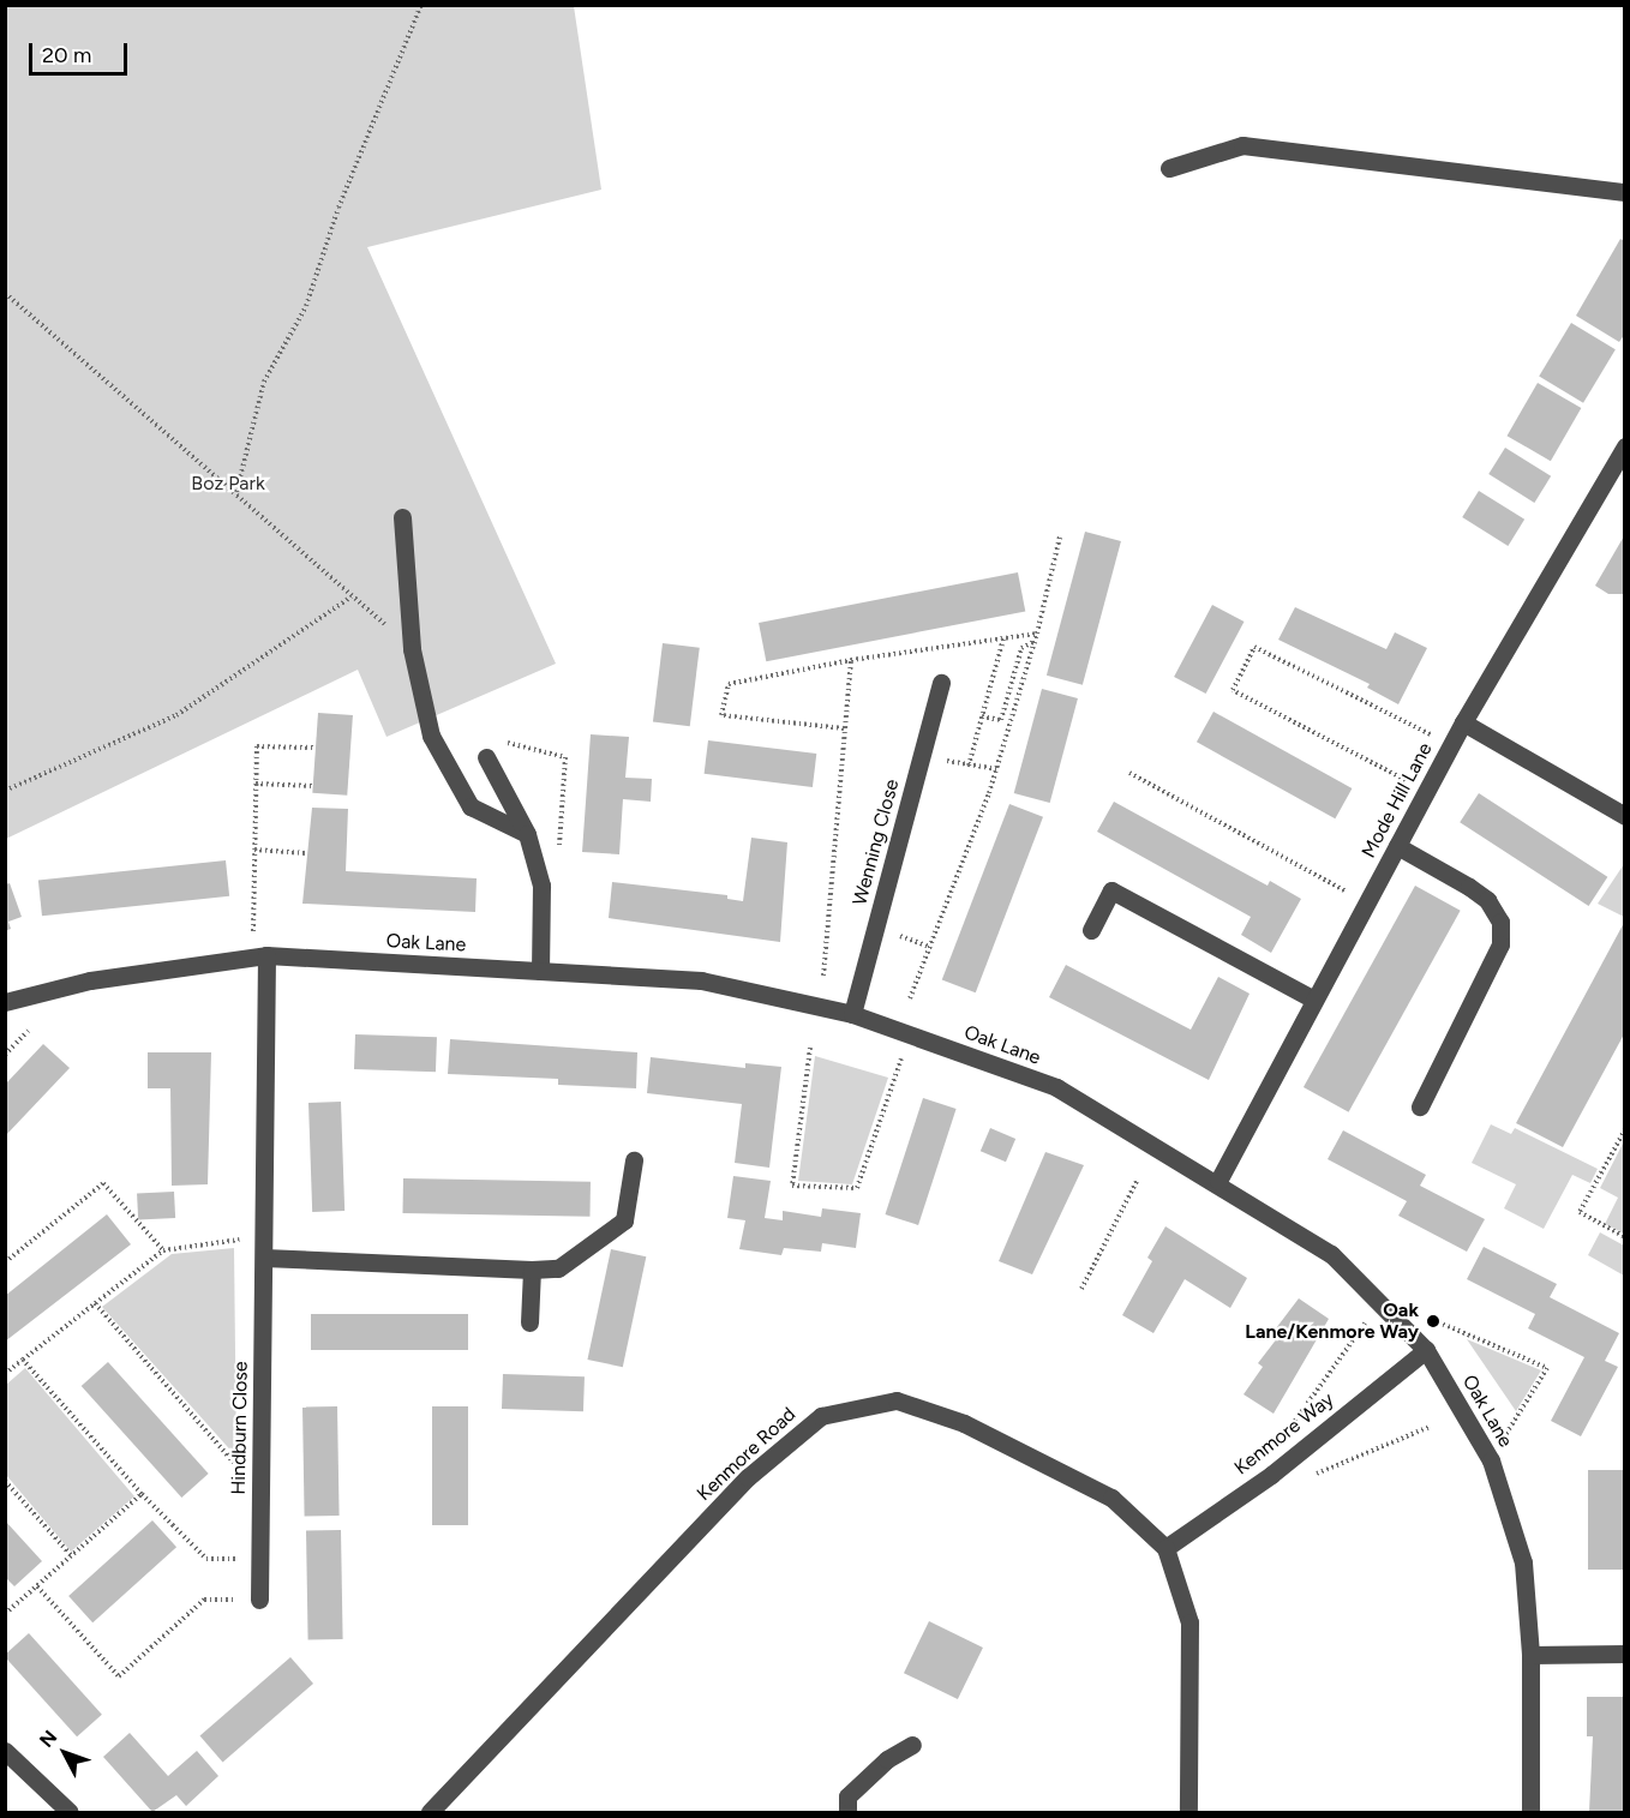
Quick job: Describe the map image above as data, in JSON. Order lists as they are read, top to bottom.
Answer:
{
  "streets": {
    "street": [
      "Mode Hill Lane",
      "Wenning Close",
      "Oak Lane",
      "Hindburn Close",
      "Kenmore Way",
      "Kenmore Road"
    ]
  },
  "crossings": [
    ["Mode Hill Lane", "Oak Lane"],
    ["Wenning Close", "Oak Lane"],
    ["Oak Lane", "Hindburn Close"],
    ["Oak Lane", "Kenmore Way"],
    ["Kenmore Way", "Kenmore Road"]
  ],
  "parks": ["Boz Park"],
  "places": ["Oak Lane/Kenmore Way"],
  "scale_bar": "20 m",
  "north": "top left"
}
